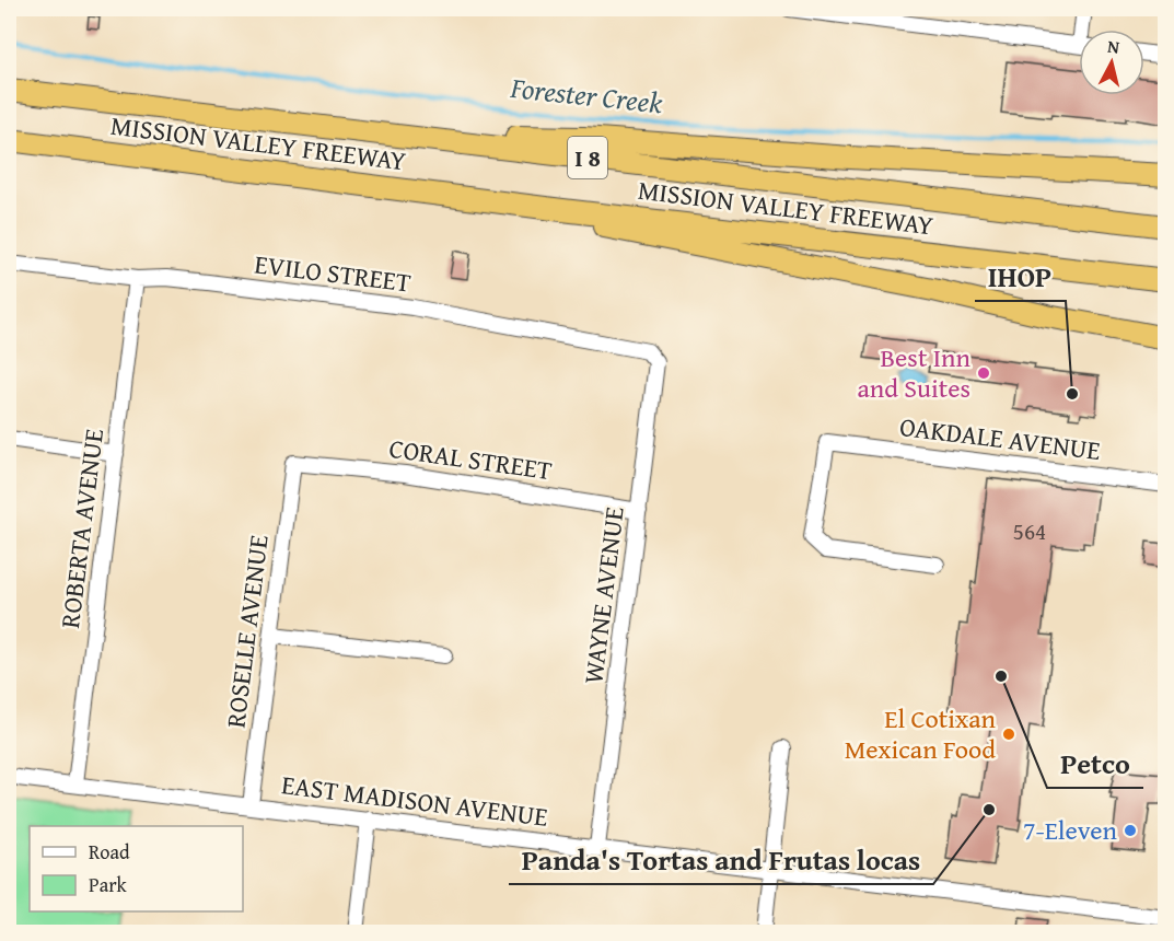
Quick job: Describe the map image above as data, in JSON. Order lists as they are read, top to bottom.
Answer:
{
  "streets": {
    "highway": ["MISSION VALLEY FREEWAY", "I 8"],
    "street": [
      "EVILO STREET",
      "OAKDALE AVENUE",
      "CORAL STREET",
      "ROBERTA AVENUE",
      "WAYNE AVENUE",
      "ROSELLE AVENUE",
      "EAST MADISON AVENUE"
    ]
  },
  "crossings": [
    ["EVILO STREET", "ROBERTA AVENUE"],
    ["EVILO STREET", "WAYNE AVENUE"],
    ["CORAL STREET", "WAYNE AVENUE"],
    ["CORAL STREET", "ROSELLE AVENUE"],
    ["ROBERTA AVENUE", "EAST MADISON AVENUE"],
    ["WAYNE AVENUE", "EAST MADISON AVENUE"],
    ["ROSELLE AVENUE", "EAST MADISON AVENUE"]
  ],
  "water": ["Forester Creek"],
  "places": [
    "Best Inn and Suites",
    "IHOP",
    "Petco",
    "El Cotixan Mexican Food",
    "Panda's Tortas and Frutas locas",
    "7-Eleven"
  ],
  "house_numbers": ["564"],
  "legend": ["Road", "Park"],
  "north": "top"
}
